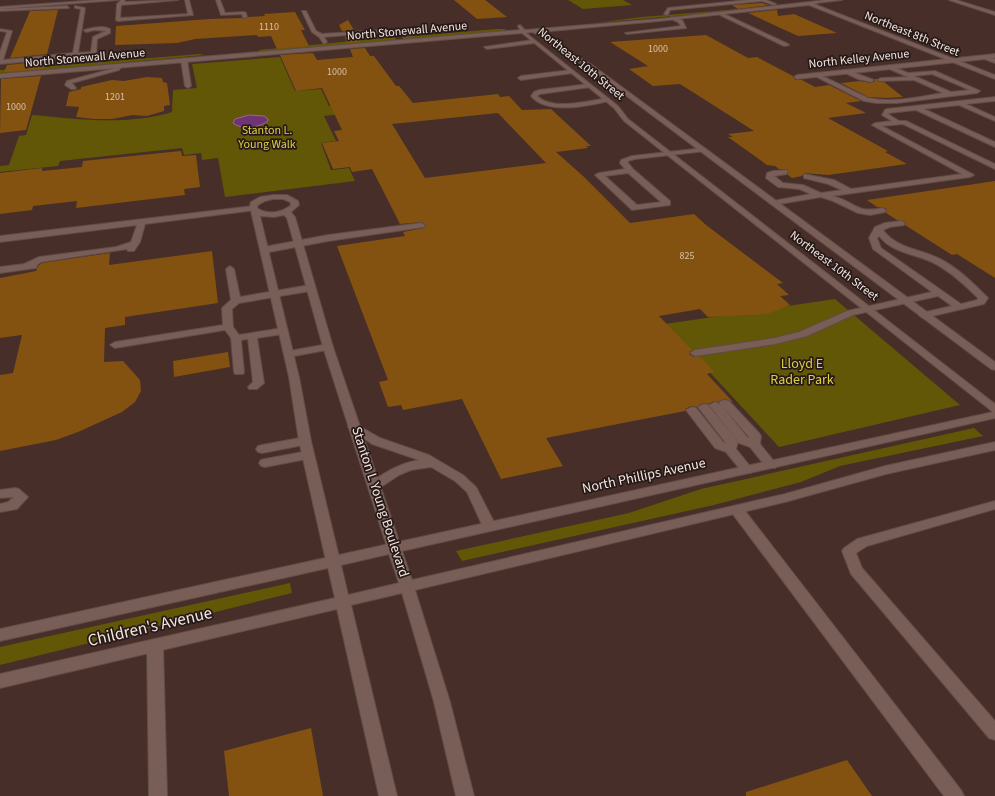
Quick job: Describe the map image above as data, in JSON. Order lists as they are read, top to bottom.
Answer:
{
  "streets": {
    "main road": [
      "North Stonewall Avenue",
      "Northeast 8th Street",
      "North Kelley Avenue",
      "Northeast 10th Street",
      "North Phillips Avenue",
      "Stanton L Young Boulevard",
      "Children's Avenue"
    ]
  },
  "crossings": [
    ["North Stonewall Avenue", "Northeast 8th Street"],
    ["North Stonewall Avenue", "Northeast 10th Street"],
    ["Northeast 8th Street", "North Kelley Avenue"],
    ["North Phillips Avenue", "Stanton L Young Boulevard"],
    ["North Phillips Avenue", "Children's Avenue"]
  ],
  "parks": ["Stanton L. Young Walk", "Lloyd E Rader Park"],
  "house_numbers": [
    "1110",
    "1000",
    "1000",
    "1201",
    "1000",
    "825"
  ]
}
